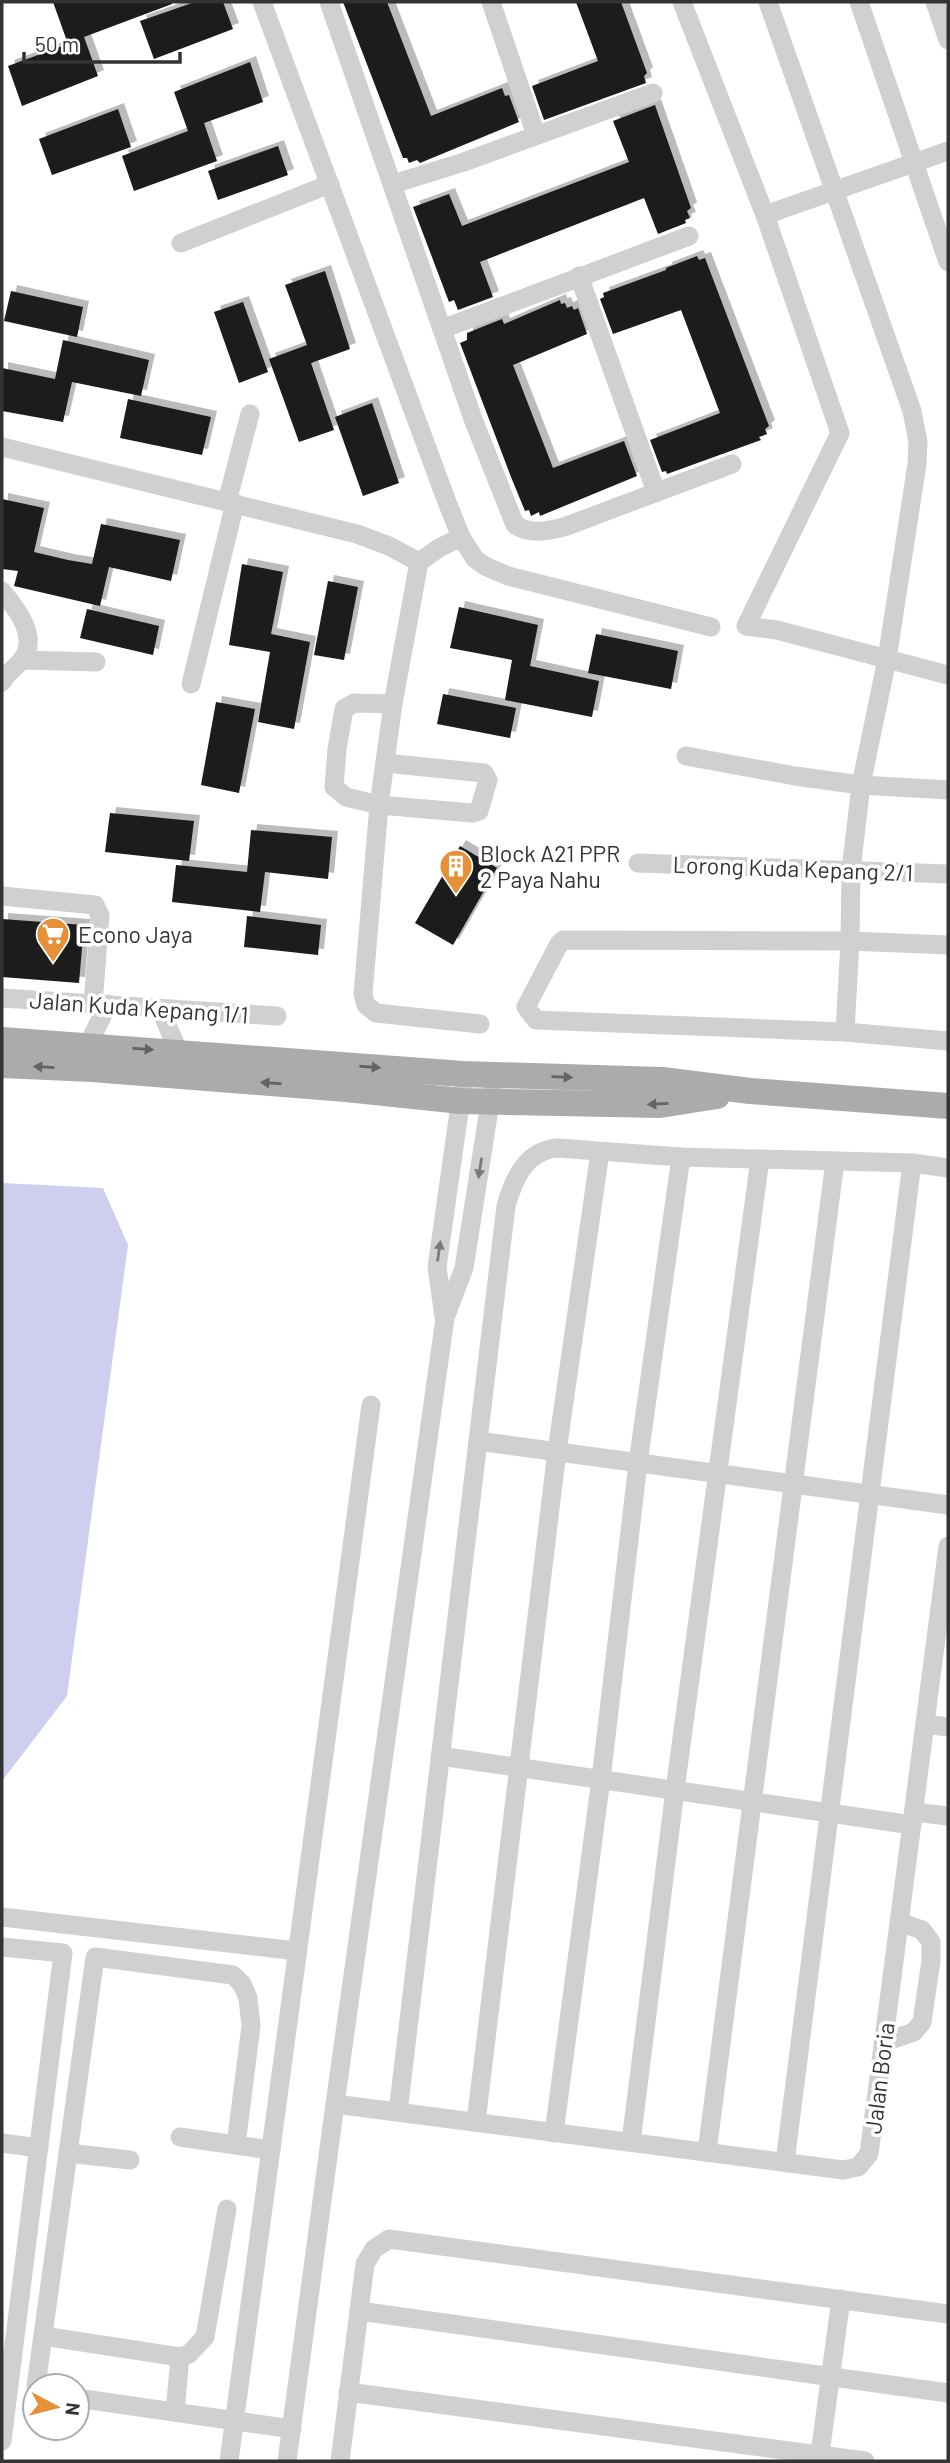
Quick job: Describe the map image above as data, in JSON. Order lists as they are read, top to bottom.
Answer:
{
  "streets": {
    "street": ["Lorong Kuda Kepang 2/1", "Jalan Kuda Kepang 1/1", "Jalan Boria"]
  },
  "places": {
    "building": ["Block A21 PPR 2 Paya Nahu"],
    "supermarket": ["Econo Jaya"]
  },
  "scale_bar": "50 m",
  "north": "right"
}
